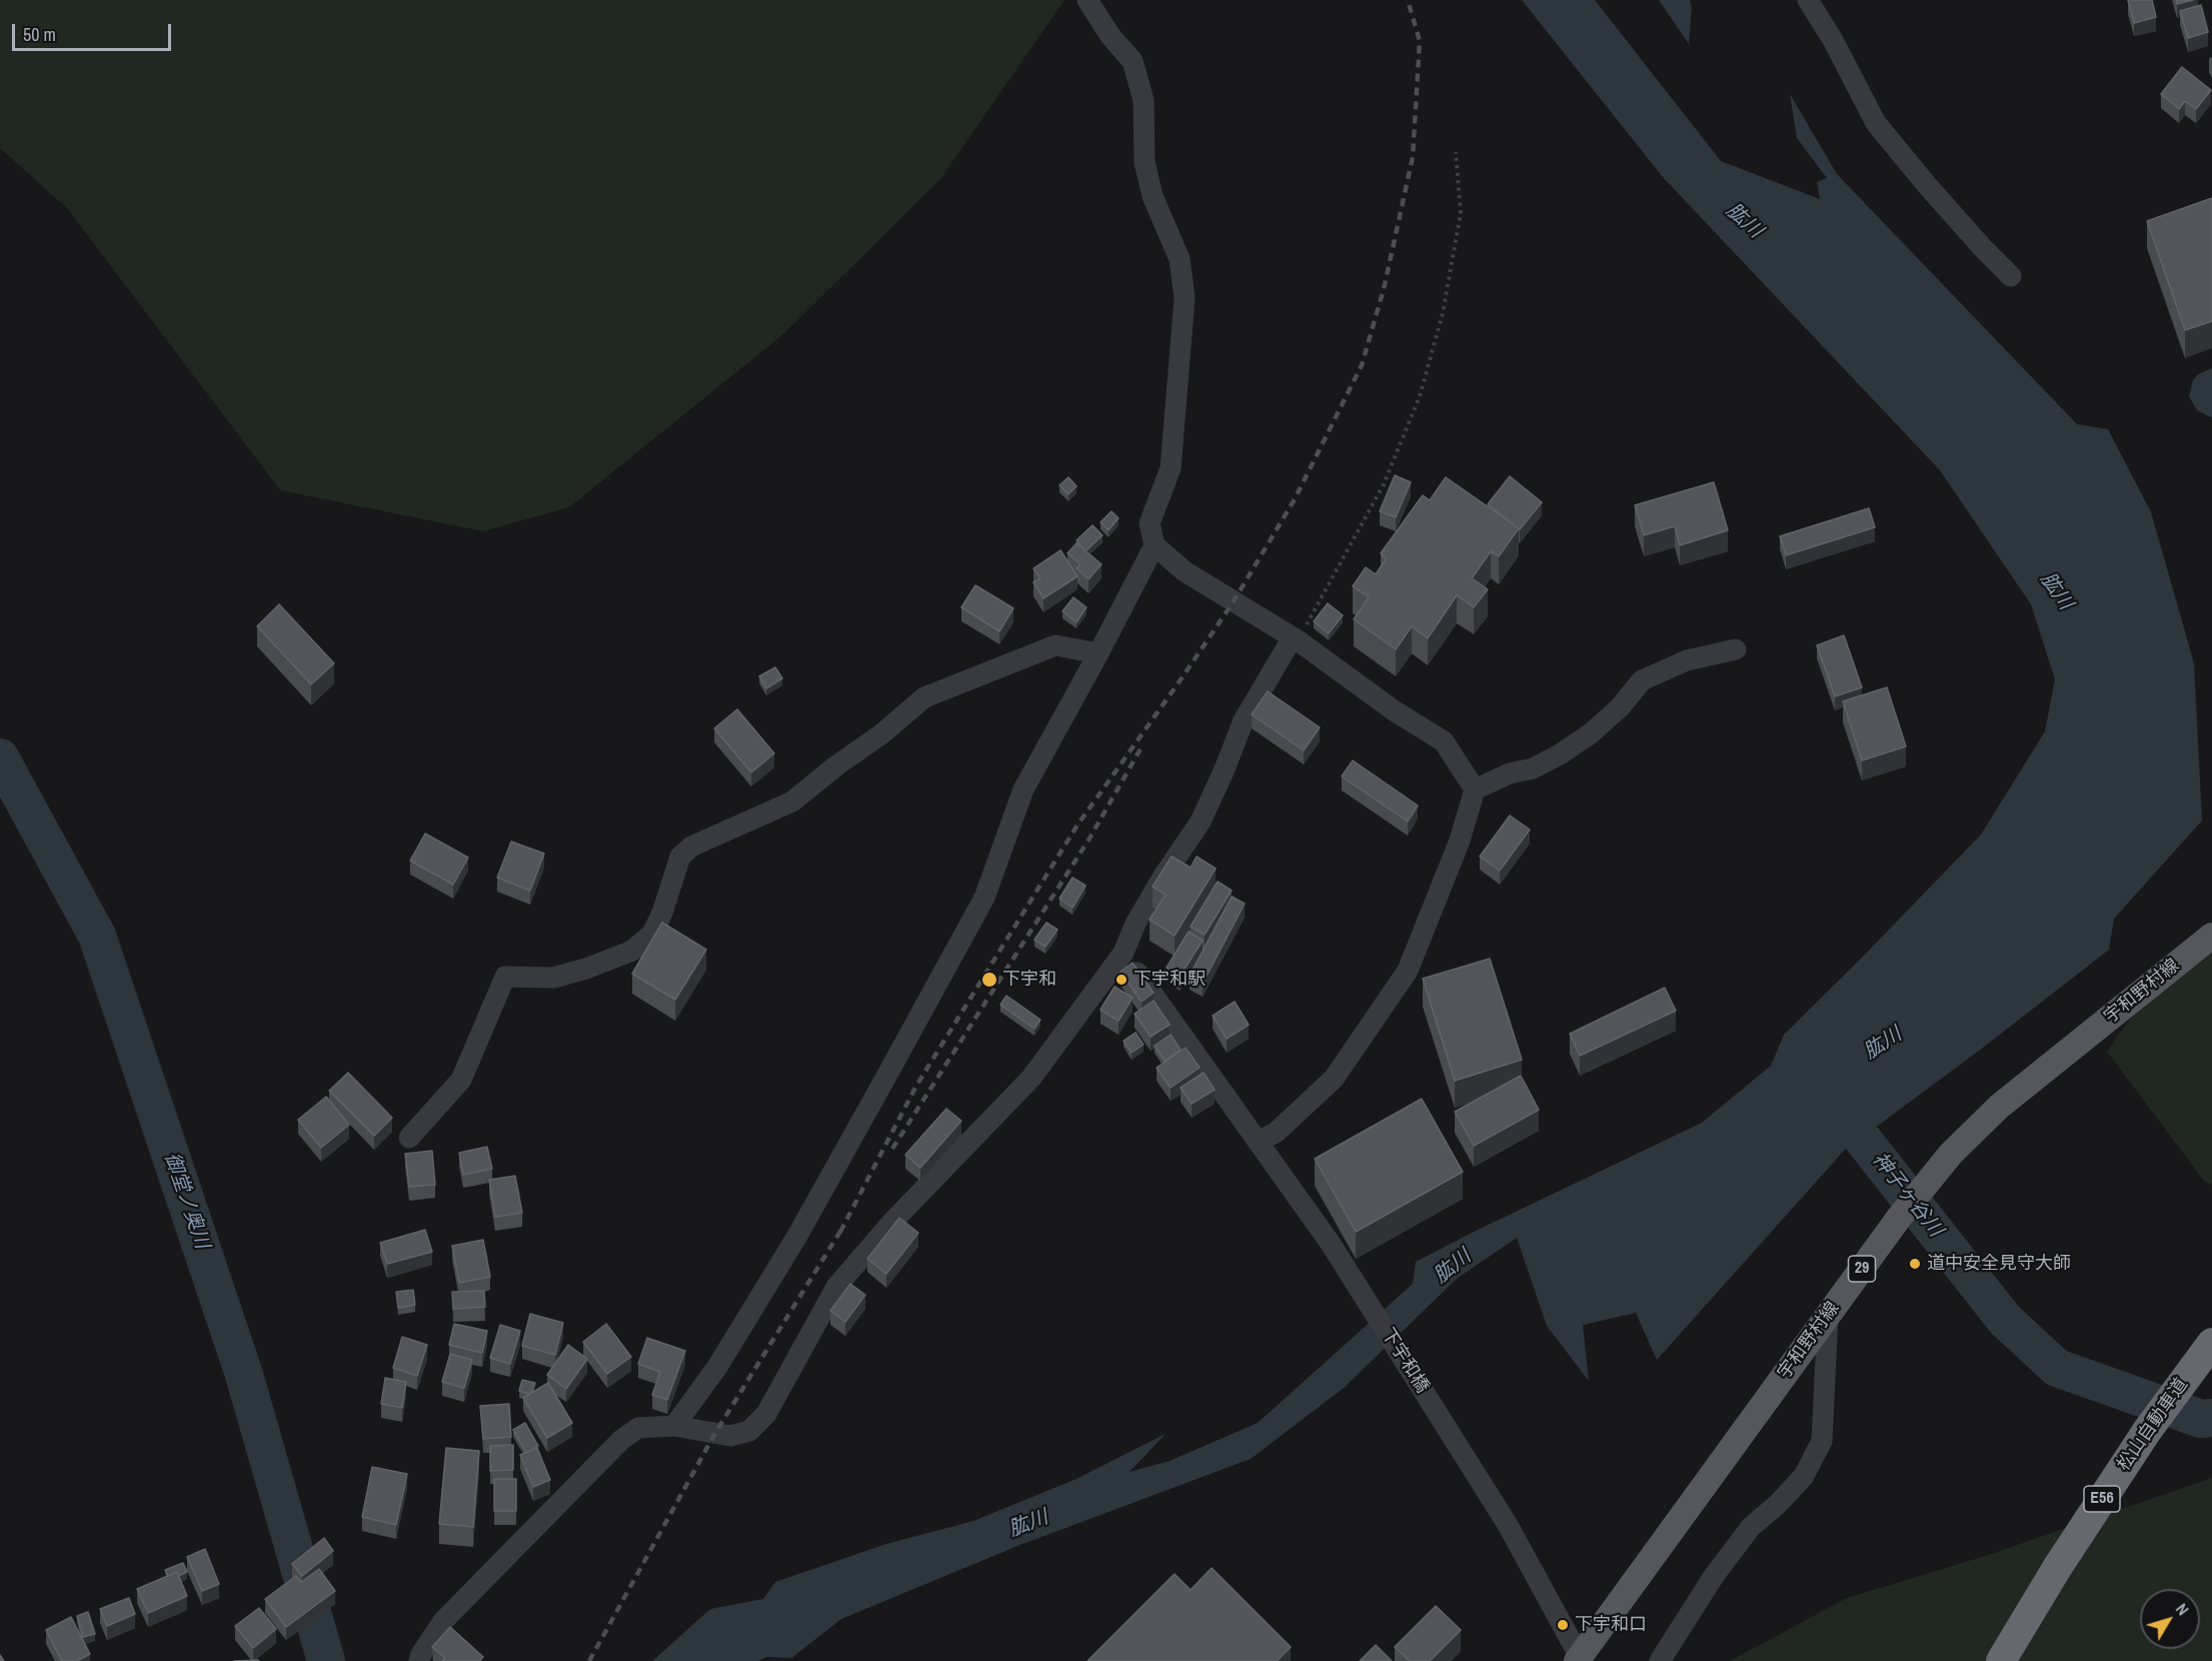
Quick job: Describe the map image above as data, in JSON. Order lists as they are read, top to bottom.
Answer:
{
  "streets": {
    "highway": ["松山自動車道", "E56"],
    "main road": ["宇和野村線", "29"],
    "street": ["下宇和橋"]
  },
  "crossings": [
    ["宇和野村線", "下宇和橋"]
  ],
  "water": ["肱川", "神子ヶ谷川", "御堂ノ奥川"],
  "places": [
    "下宇和",
    "下宇和駅",
    "道中安全見守大師",
    "下宇和口"
  ],
  "scale_bar": "50 m",
  "north": "top right"
}
